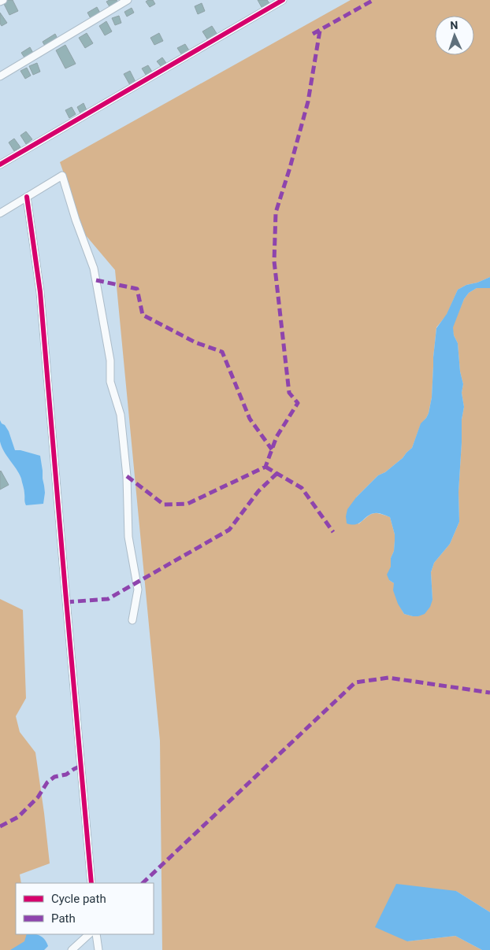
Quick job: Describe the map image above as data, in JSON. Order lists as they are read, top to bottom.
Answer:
{
  "legend": ["Cycle path", "Path"],
  "north": "top"
}
